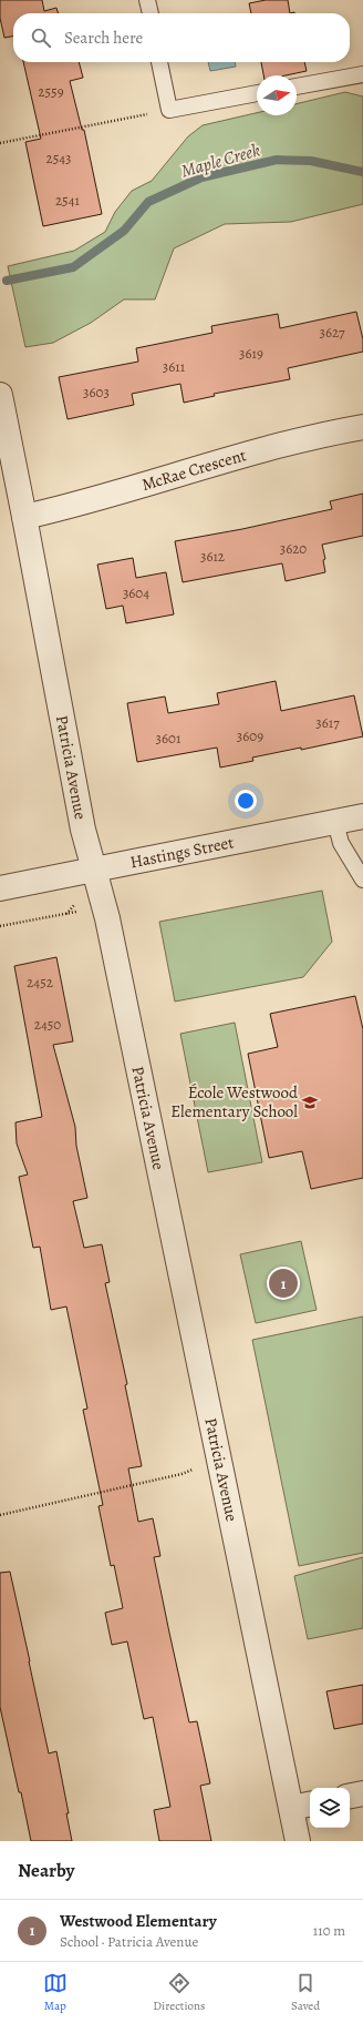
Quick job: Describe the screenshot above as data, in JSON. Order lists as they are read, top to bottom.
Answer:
{
  "streets": {
    "street": ["McRae Crescent", "Patricia Avenue", "Hastings Street"]
  },
  "crossings": [
    ["McRae Crescent", "Patricia Avenue"],
    ["Patricia Avenue", "Hastings Street"]
  ],
  "water": ["Maple Creek"],
  "places": {
    "school or university": ["École Westwood Elementary School"]
  },
  "house_numbers": [
    "2559",
    "2543",
    "2541",
    "3627",
    "3619",
    "3611",
    "3603",
    "3620",
    "3612",
    "3604",
    "3617",
    "3609",
    "3601",
    "2452",
    "2450"
  ],
  "north": "right",
  "page": {
    "search": "Search here",
    "pins": "1",
    "heading": "Nearby",
    "list": [
      {
        "mark": "1",
        "name": "Westwood Elementary",
        "note": "School · Patricia Avenue",
        "value": "110 m"
      }
    ],
    "nav": ["Map", "Directions", "Saved"]
  }
}
